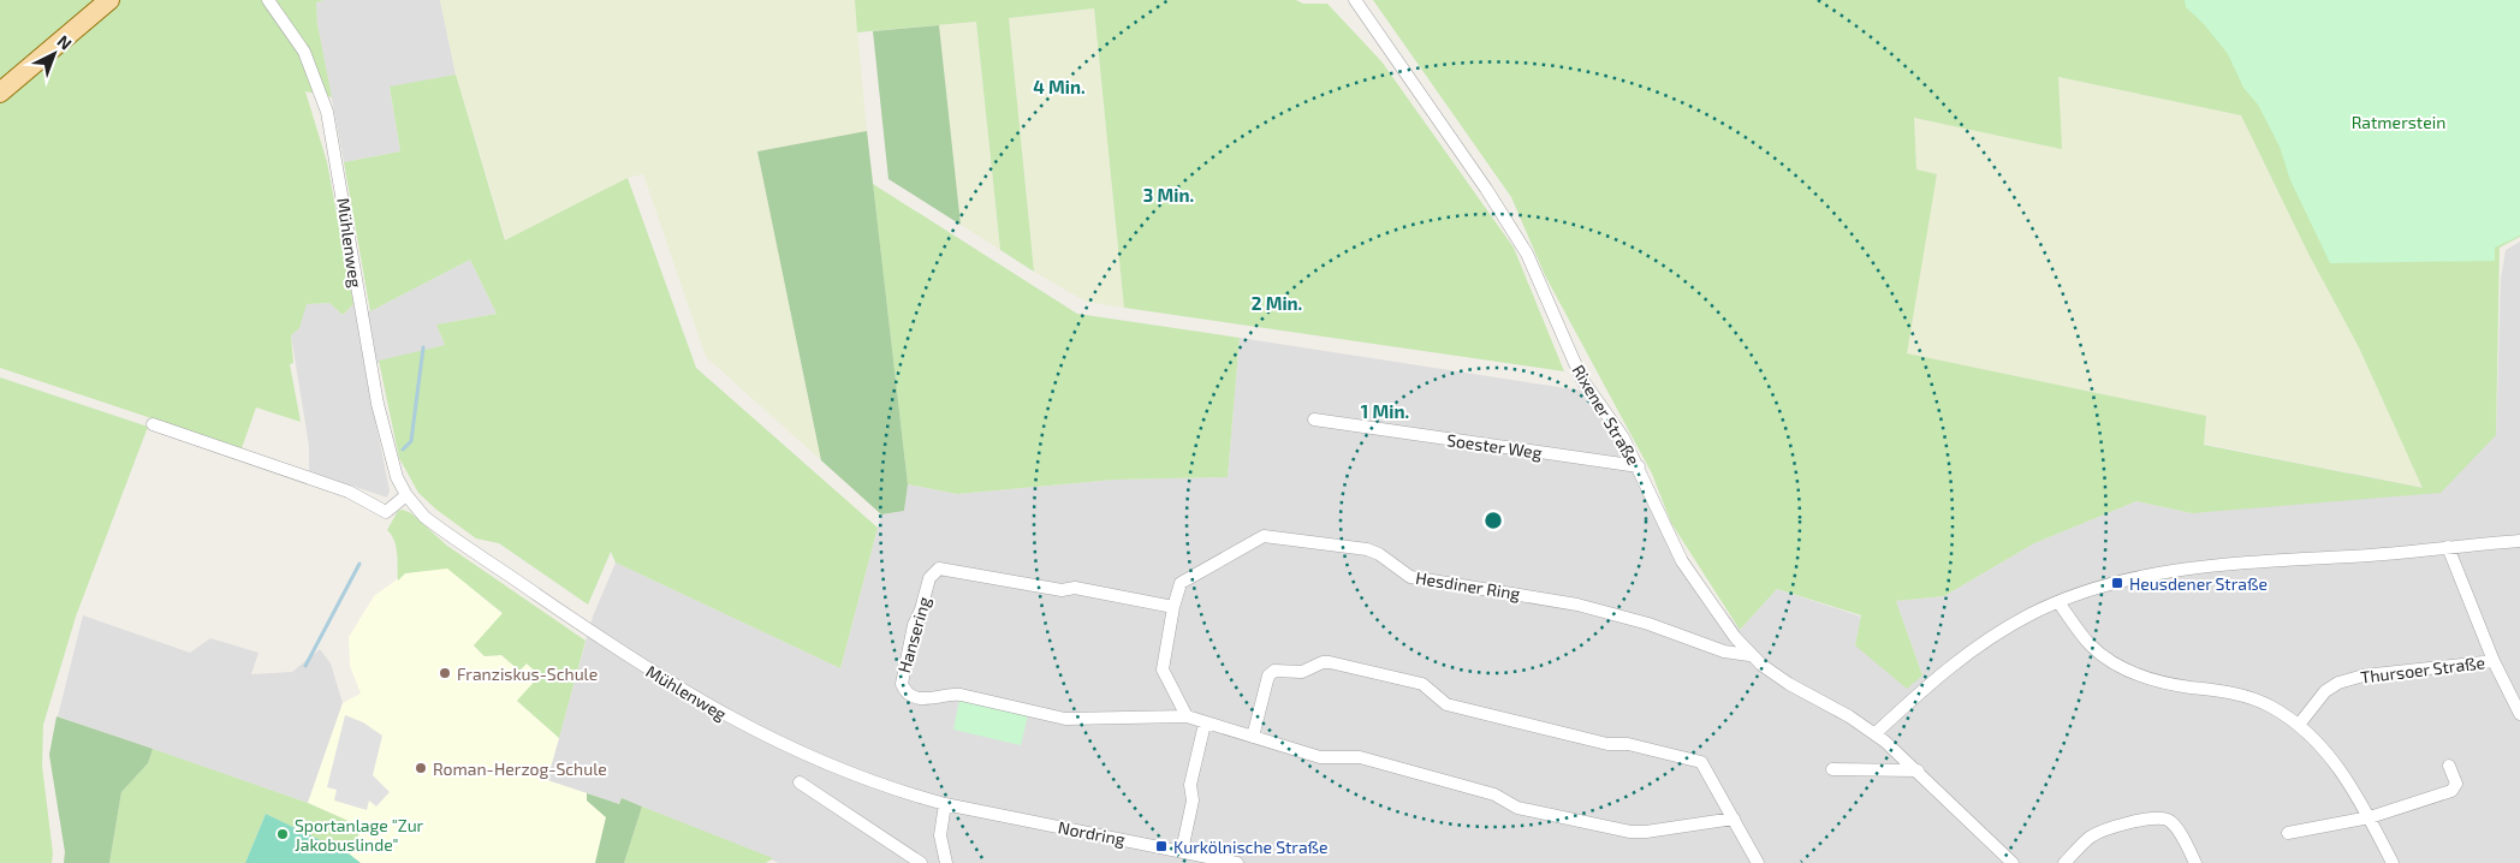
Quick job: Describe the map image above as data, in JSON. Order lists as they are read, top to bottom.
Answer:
{
  "streets": {
    "street": [
      "Mühlenweg",
      "Rixener Straße",
      "Soester Weg",
      "Hesdiner Ring",
      "Hansering",
      "Thursoer Straße",
      "Nordring"
    ]
  },
  "crossings": [
    ["Mühlenweg", "Nordring"],
    ["Rixener Straße", "Soester Weg"],
    ["Rixener Straße", "Hesdiner Ring"],
    ["Hesdiner Ring", "Hansering"]
  ],
  "parks": ["Ratmerstein"],
  "places": {
    "transit": ["Heusdener Straße", "Kurkölnische Straße"],
    "other": ["Franziskus-Schule", "Roman-Herzog-Schule", "Sportanlage \"Zur Jakobuslinde\""]
  },
  "north": "top right",
  "rings": [
    "4 Min.",
    "3 Min.",
    "2 Min.",
    "1 Min."
  ]
}
